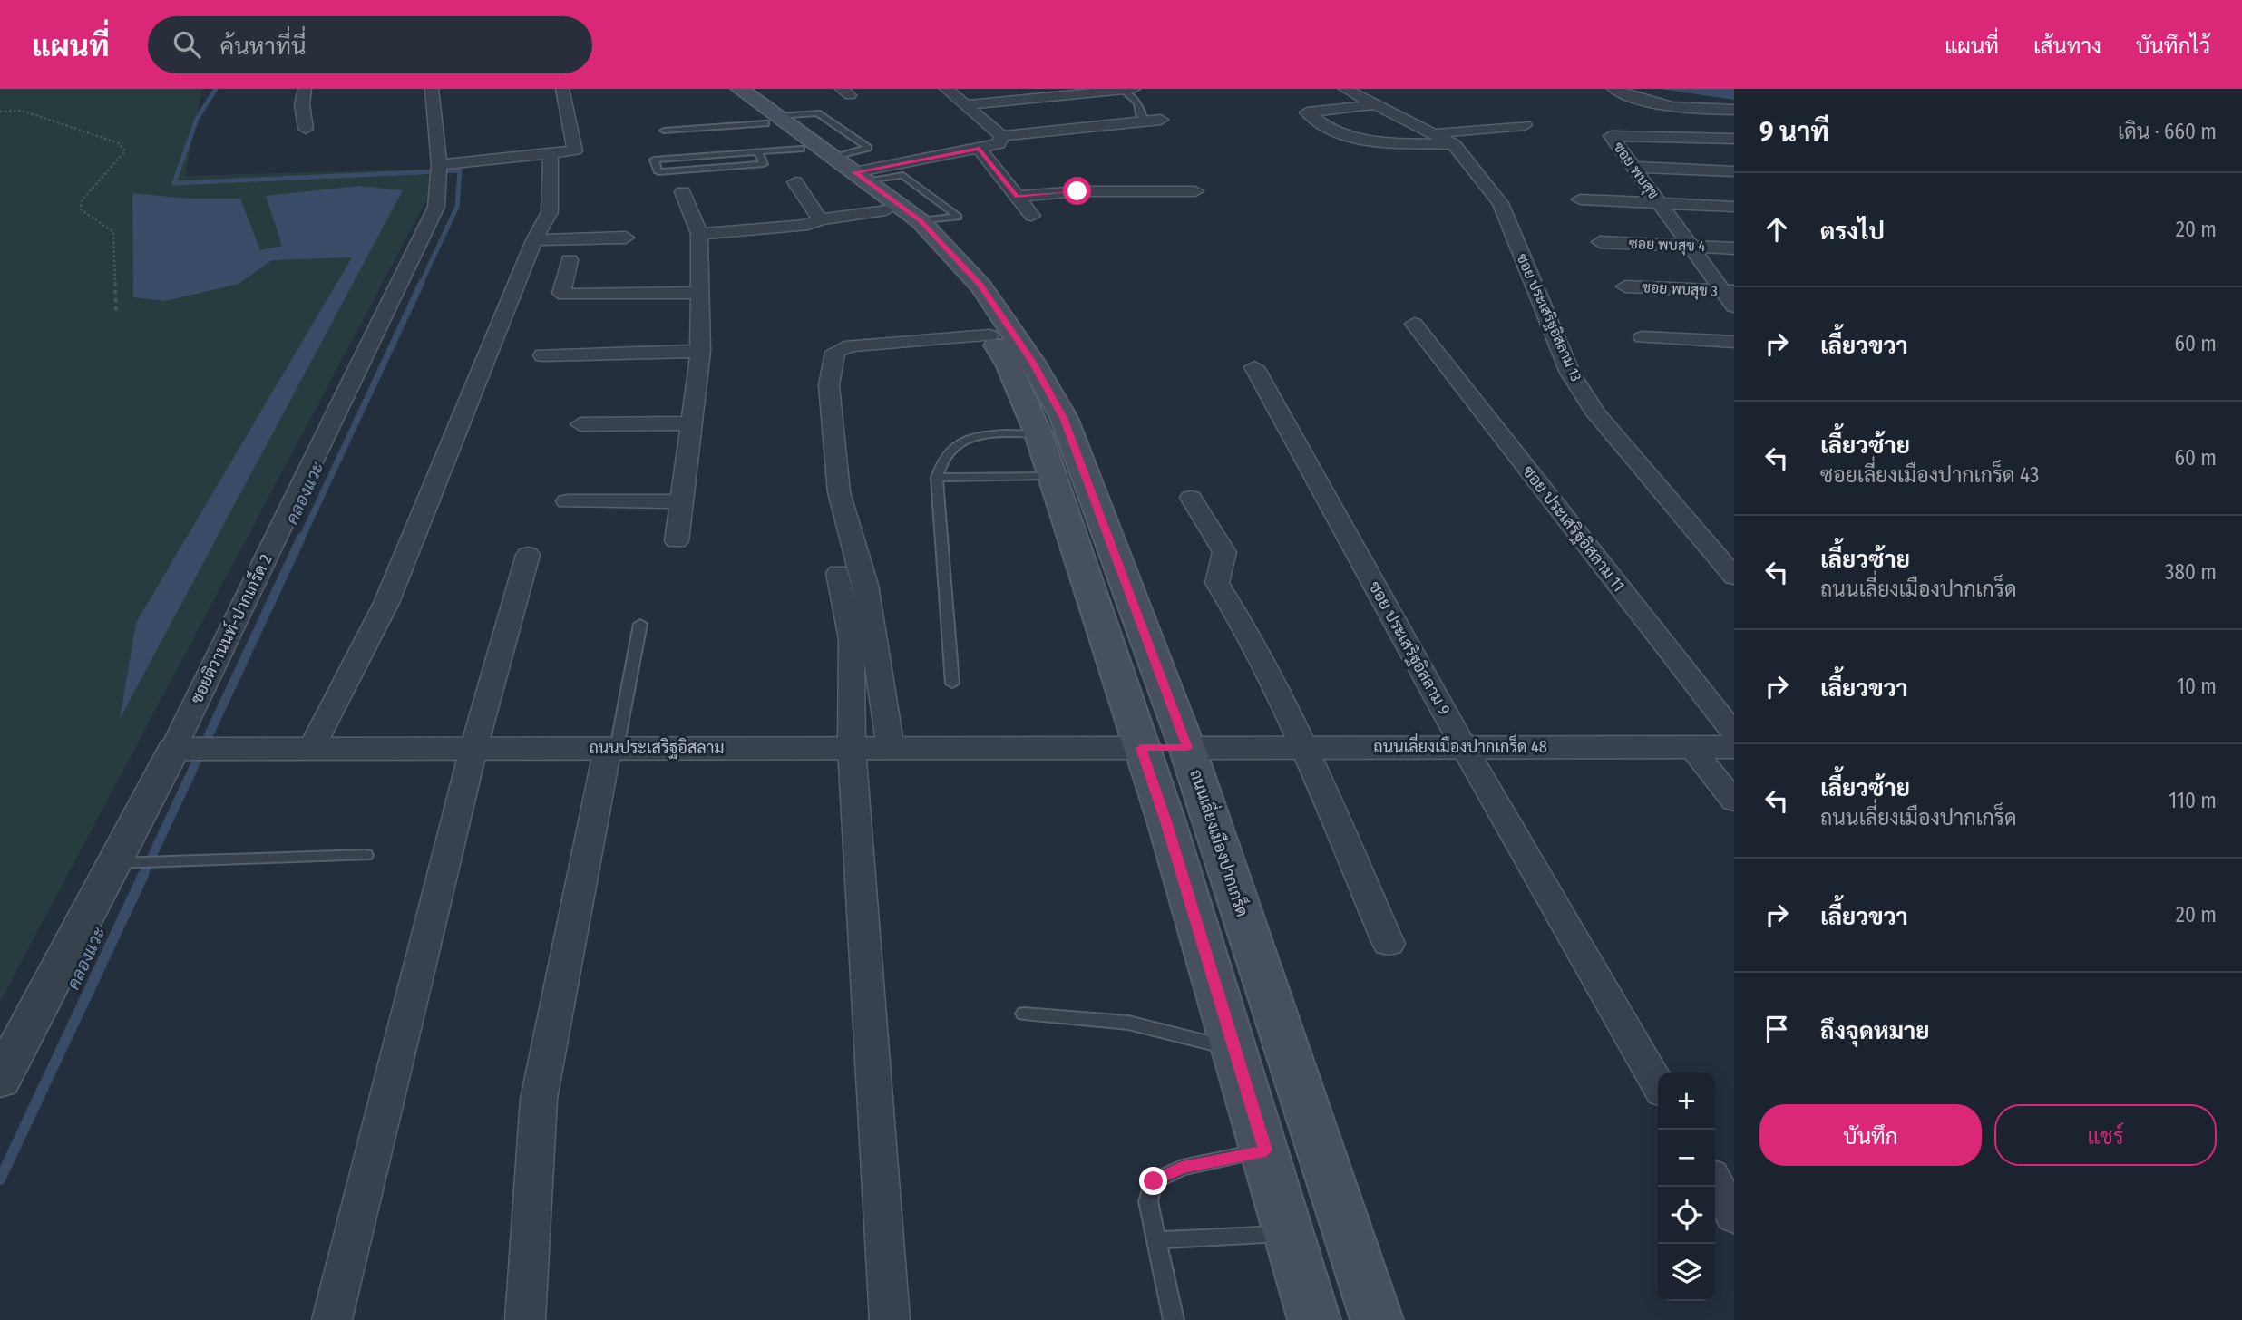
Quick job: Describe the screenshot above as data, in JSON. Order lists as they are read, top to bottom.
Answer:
{
  "streets": {
    "main road": ["ถนนเลี่ยงเมืองปากเกร็ด"],
    "street": [
      "ซอย พบสุข",
      "ซอย พบสุข 4",
      "ซอย พบสุข 3",
      "ซอย ประเสริฐอิสลาม 13",
      "ซอย ประเสริฐอิสลาม 11",
      "ซอยติวานนท์-ปากเกร็ด 2",
      "ซอย ประเสริฐอิสลาม 9",
      "ถนนเลี่ยงเมืองปากเกร็ด 48",
      "ถนนประเสริฐอิสลาม"
    ]
  },
  "crossings": [
    ["ซอย พบสุข", "ซอย พบสุข 4"],
    ["ซอย พบสุข", "ซอย พบสุข 3"],
    ["ซอยติวานนท์-ปากเกร็ด 2", "ถนนประเสริฐอิสลาม"],
    ["ซอย ประเสริฐอิสลาม 9", "ถนนเลี่ยงเมืองปากเกร็ด 48"],
    ["ถนนเลี่ยงเมืองปากเกร็ด 48", "ถนนเลี่ยงเมืองปากเกร็ด"],
    ["ถนนประเสริฐอิสลาม", "ถนนเลี่ยงเมืองปากเกร็ด"]
  ],
  "water": ["คลองแวะ"],
  "page": {
    "header": "แผนที่",
    "search": "ค้นหาที่นี่",
    "nav": ["แผนที่", "เส้นทาง", "บันทึกไว้"],
    "heading": ["9 นาที", "เดิน · 660 m"],
    "list": [
      ["ตรงไป", "20 m"],
      ["เลี้ยวขวา", "60 m"],
      ["เลี้ยวซ้าย", "ซอยเลี่ยงเมืองปากเกร็ด 43", "60 m"],
      ["เลี้ยวซ้าย", "ถนนเลี่ยงเมืองปากเกร็ด", "380 m"],
      ["เลี้ยวขวา", "10 m"],
      ["เลี้ยวซ้าย", "ถนนเลี่ยงเมืองปากเกร็ด", "110 m"],
      ["เลี้ยวขวา", "20 m"],
      "ถึงจุดหมาย"
    ],
    "map_buttons": ["+", "−"],
    "buttons": ["บันทึก", "แชร์"]
  }
}
